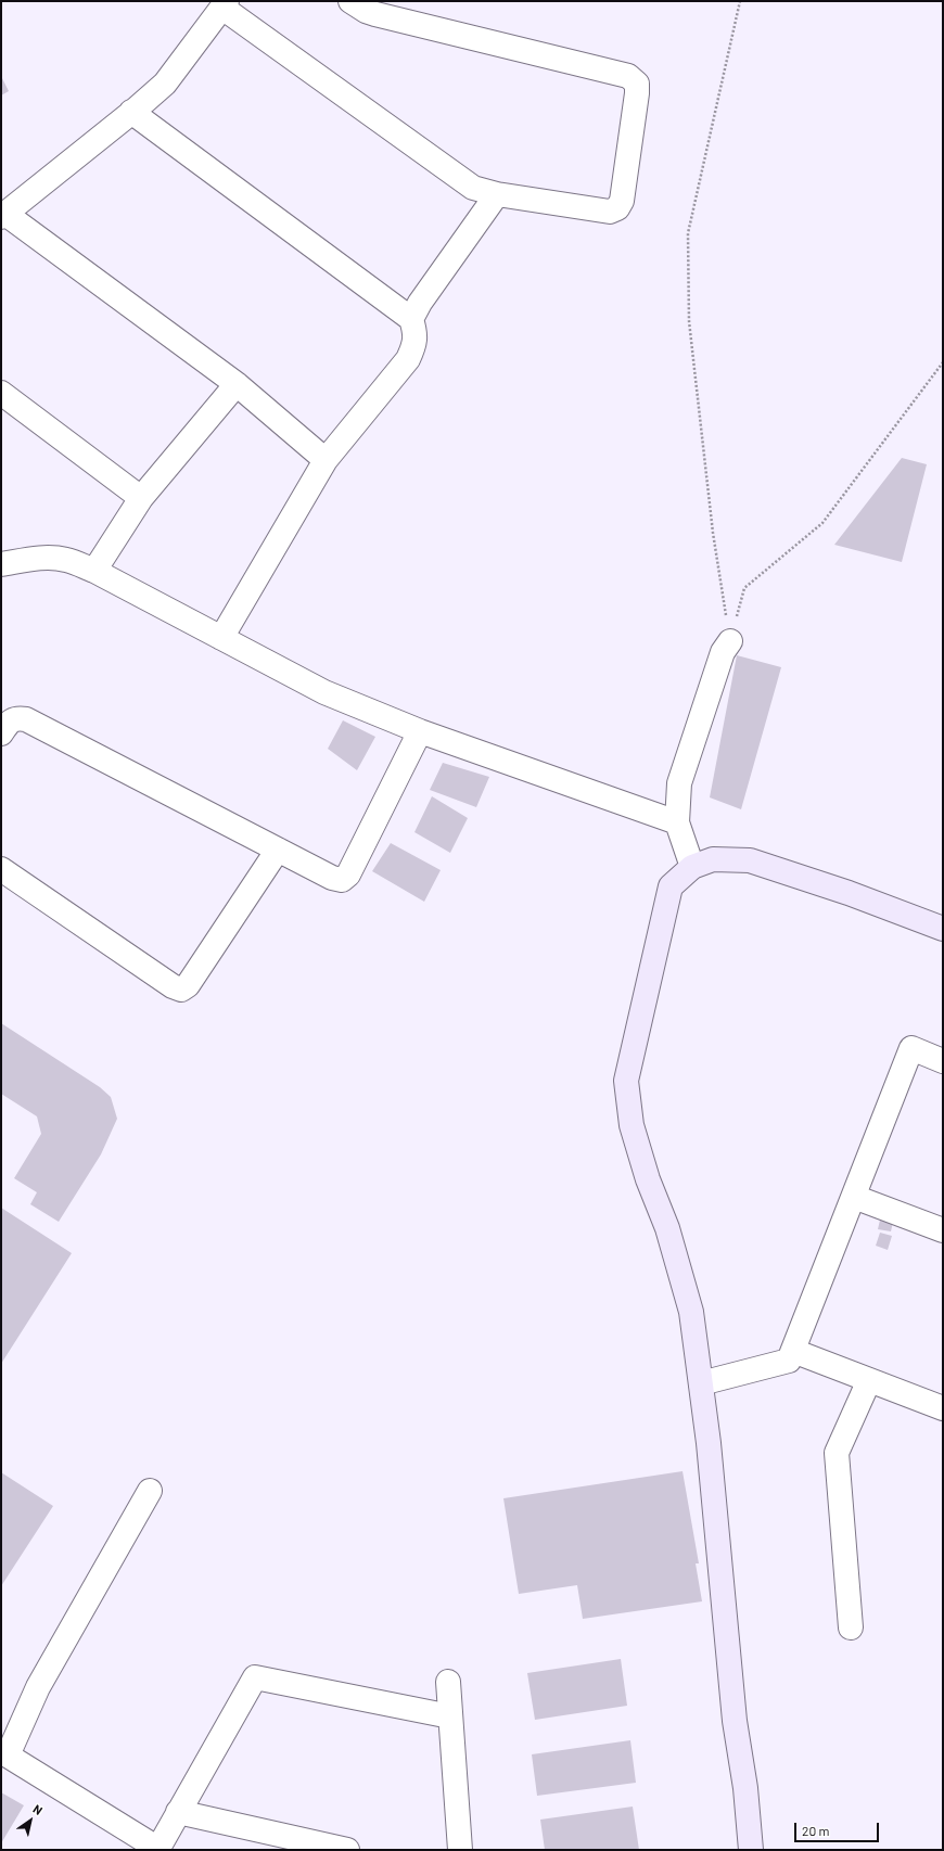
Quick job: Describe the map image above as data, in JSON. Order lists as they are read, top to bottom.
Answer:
{
  "scale_bar": "20 m",
  "north": "top right"
}
